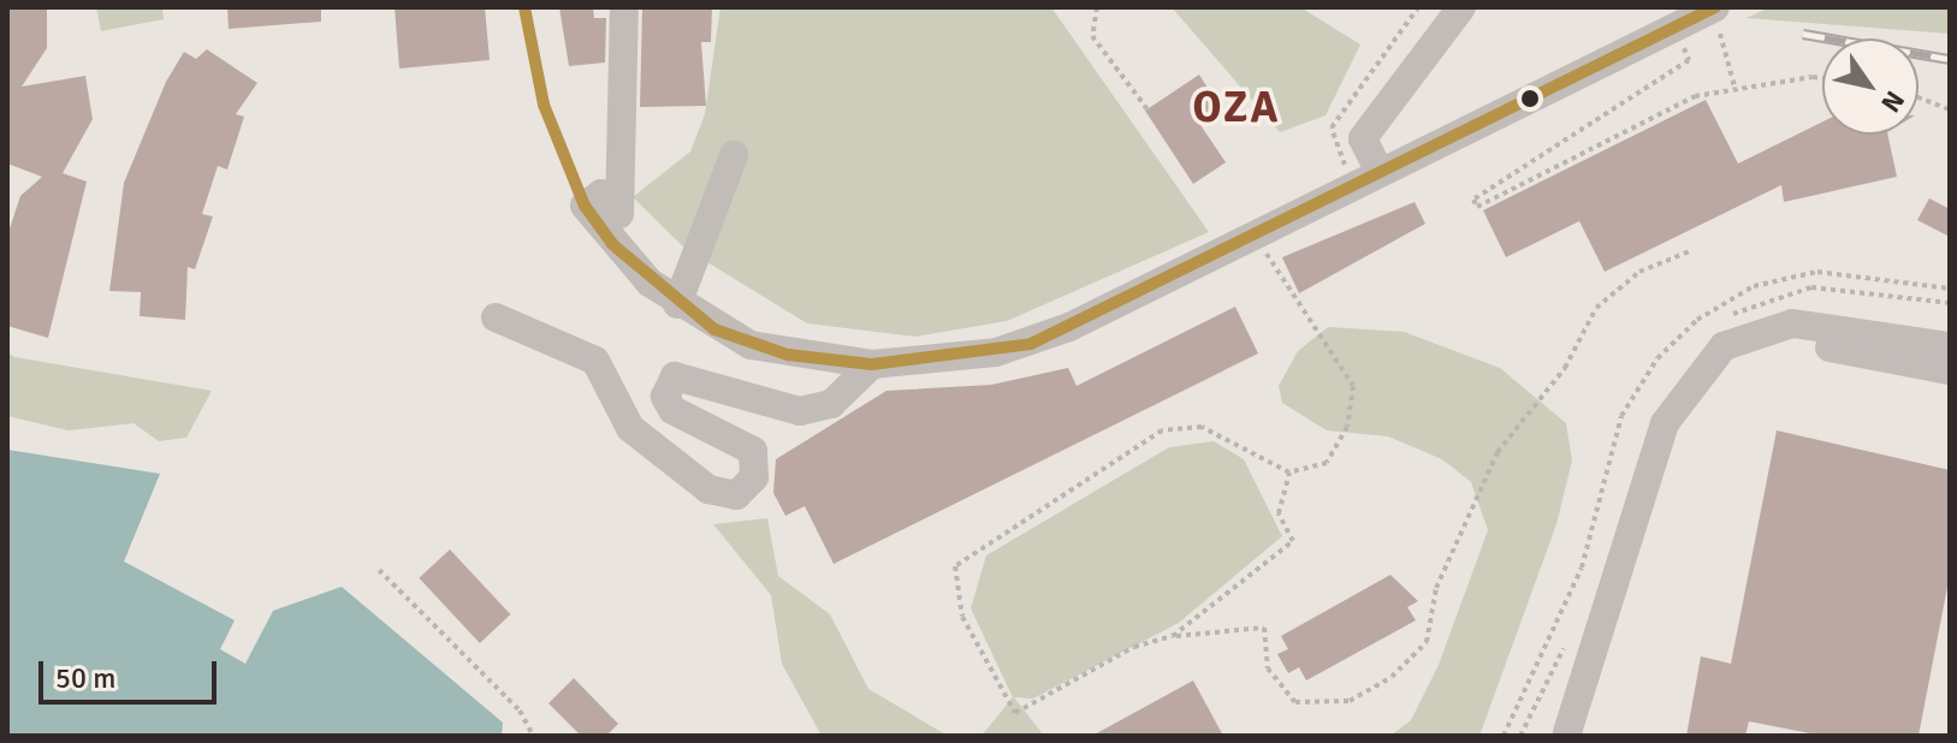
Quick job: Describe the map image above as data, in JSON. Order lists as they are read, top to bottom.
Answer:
{
  "districts": ["OZA"],
  "scale_bar": "50 m",
  "north": "bottom right"
}
